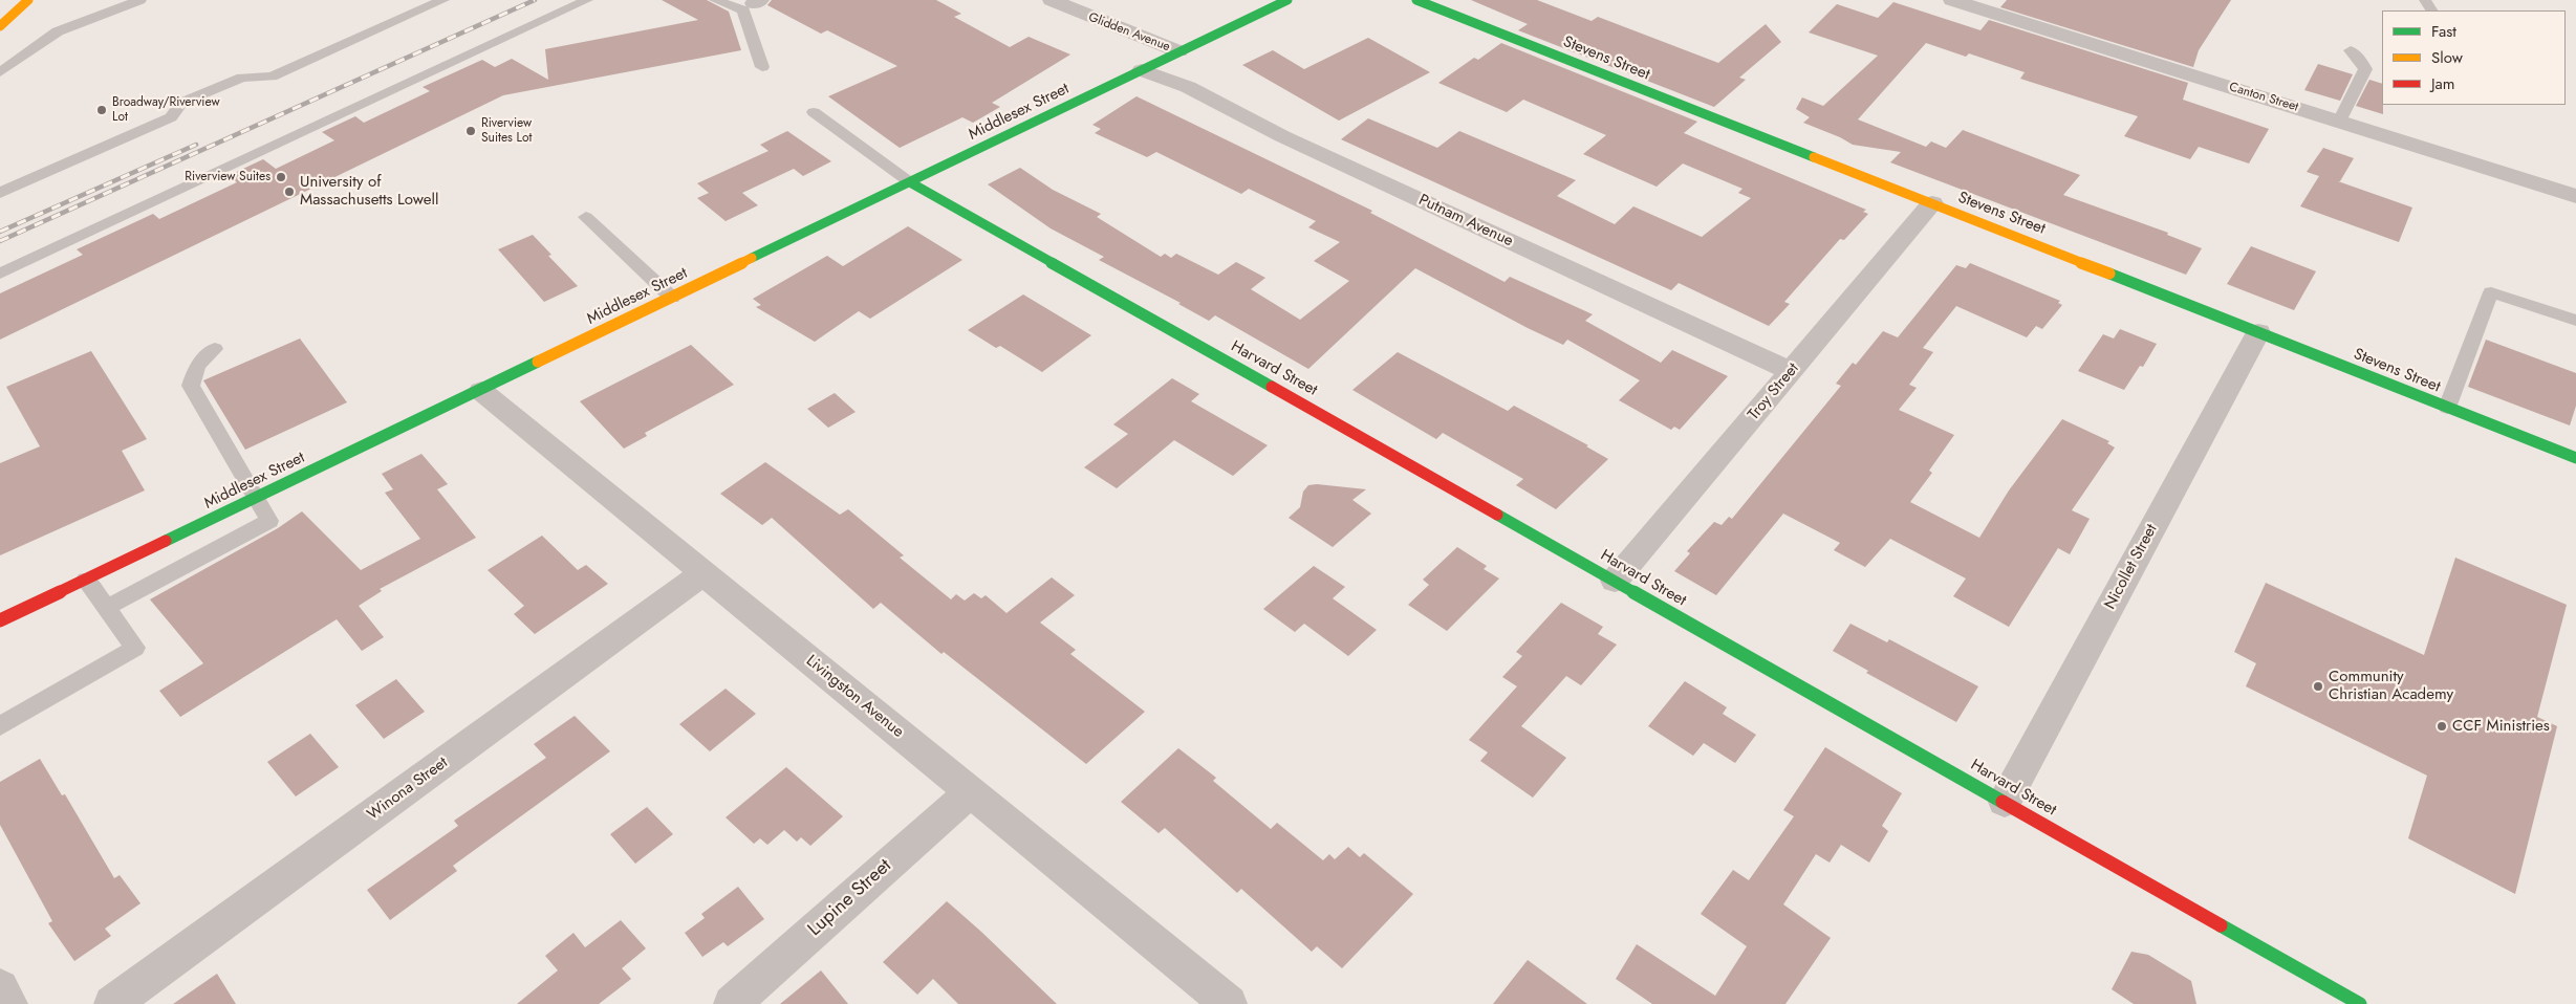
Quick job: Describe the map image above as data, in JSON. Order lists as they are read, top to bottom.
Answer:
{
  "streets": {
    "main road": ["Stevens Street", "Middlesex Street", "Harvard Street"],
    "street": [
      "Glidden Avenue",
      "Canton Street",
      "Putnam Avenue",
      "Troy Street",
      "Nicollet Street",
      "Livingston Avenue",
      "Winona Street",
      "Lupine Street"
    ]
  },
  "crossings": [
    ["Glidden Avenue", "Middlesex Street"],
    ["Stevens Street", "Troy Street"],
    ["Stevens Street", "Nicollet Street"],
    ["Middlesex Street", "Putnam Avenue"],
    ["Middlesex Street", "Harvard Street"],
    ["Middlesex Street", "Livingston Avenue"],
    ["Putnam Avenue", "Troy Street"],
    ["Harvard Street", "Troy Street"],
    ["Harvard Street", "Nicollet Street"],
    ["Livingston Avenue", "Winona Street"],
    ["Livingston Avenue", "Lupine Street"]
  ],
  "places": [
    "Broadway/Riverview Lot",
    "Riverview Suites Lot",
    "Riverview Suites",
    "University of Massachusetts Lowell",
    "Community Christian Academy",
    "CCF Ministries"
  ],
  "legend": ["Fast", "Slow", "Jam"]
}
